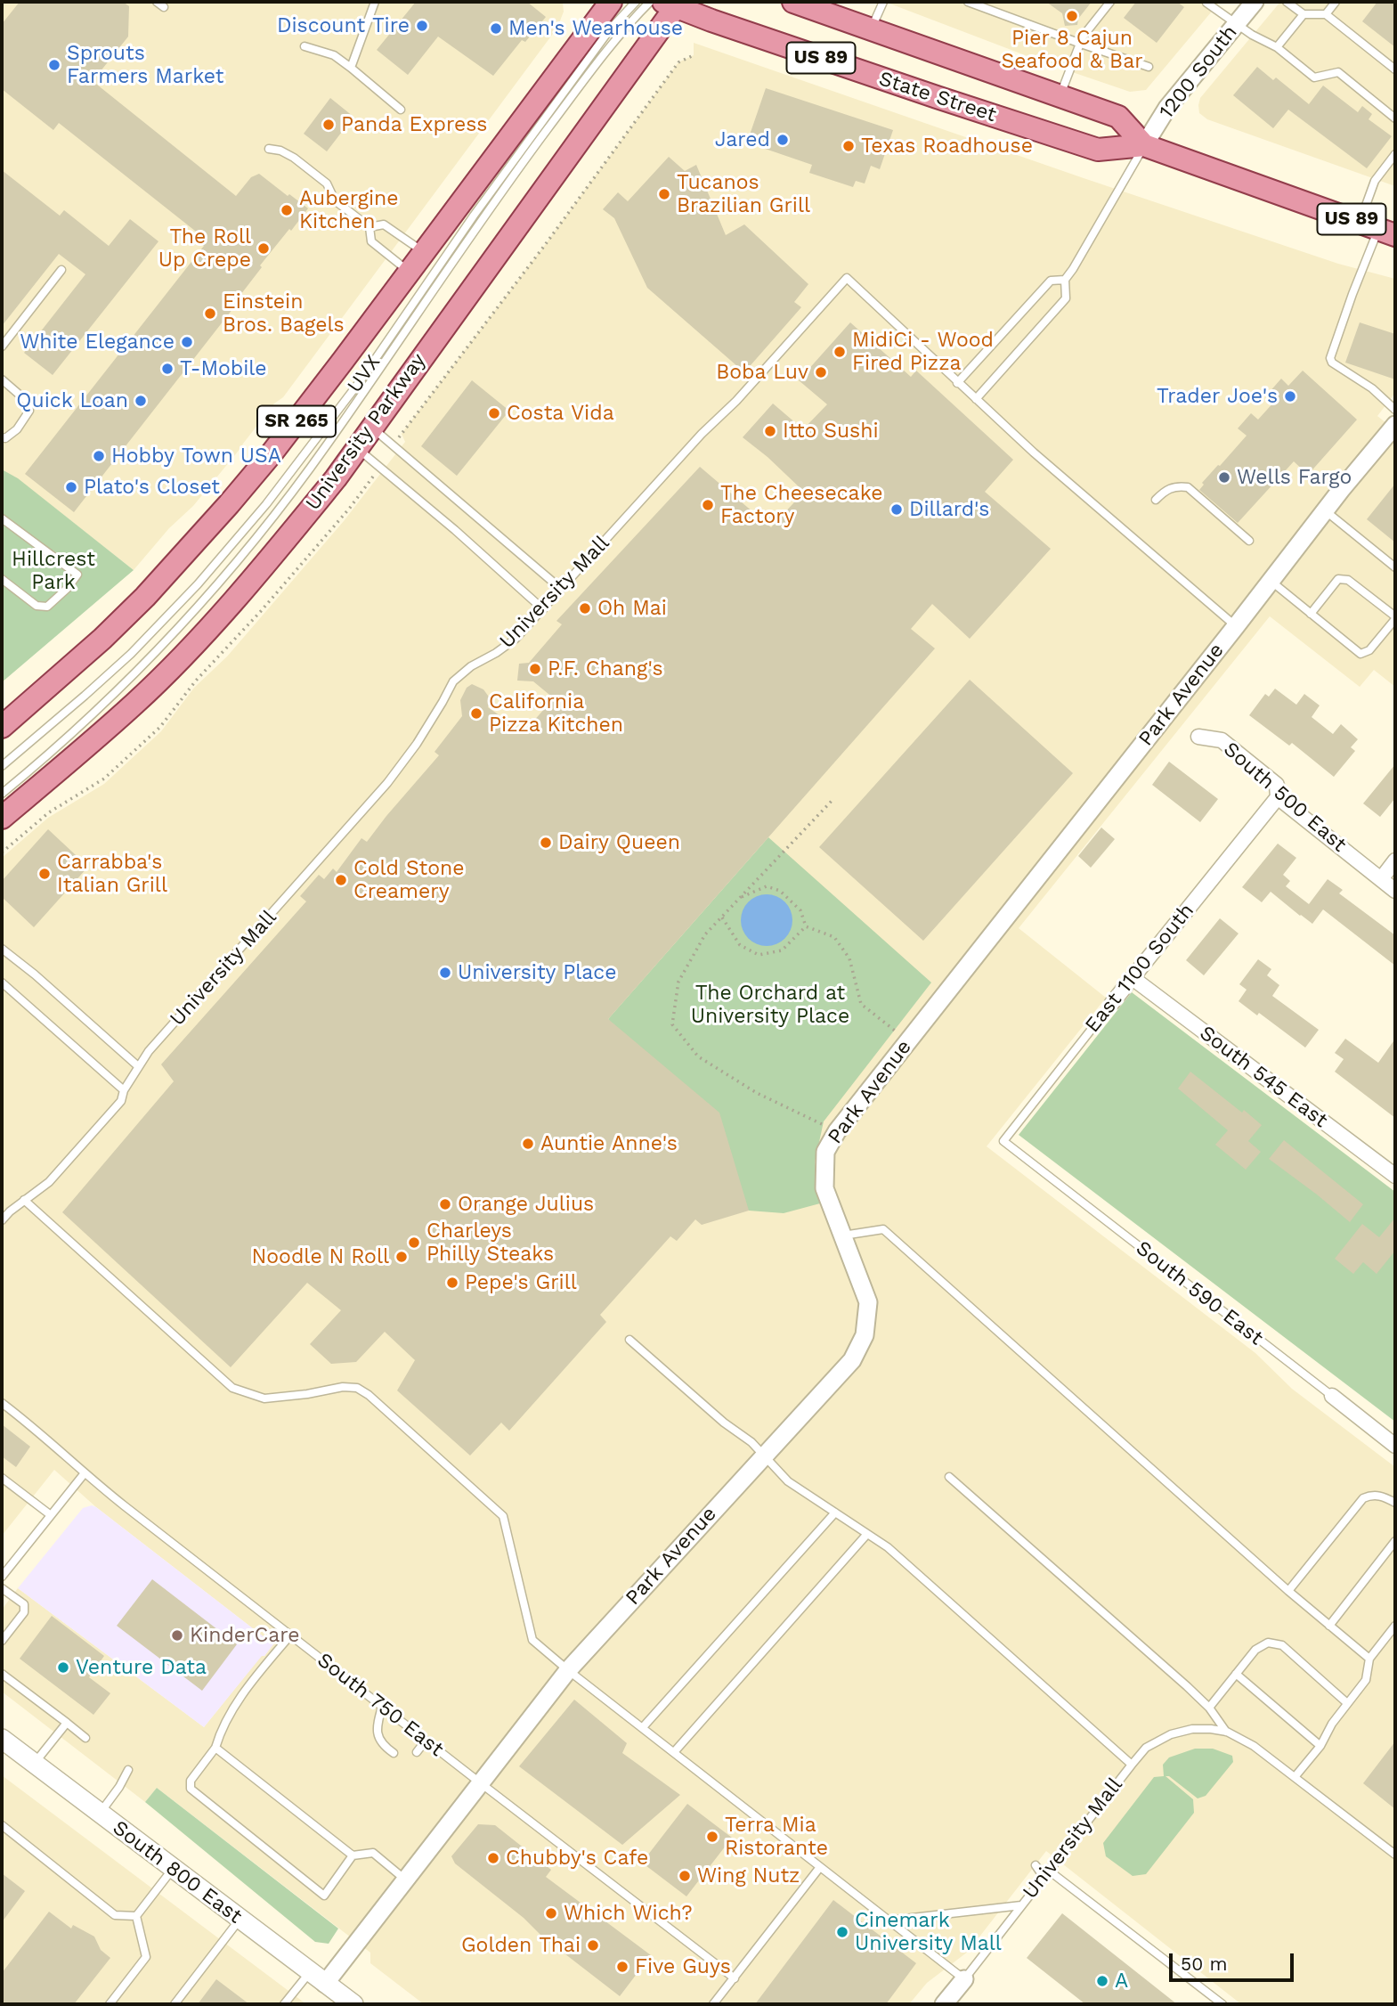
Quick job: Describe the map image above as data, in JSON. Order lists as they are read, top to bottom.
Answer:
{
  "streets": {
    "main road": [
      "US 89",
      "State Street",
      "SR 265",
      "University Parkway",
      "South 800 East"
    ],
    "street": [
      "1200 South",
      "Park Avenue",
      "South 500 East",
      "East 1100 South",
      "South 545 East",
      "South 590 East"
    ],
    "lane": ["UVX", "University Mall", "South 750 East"]
  },
  "crossings": [
    ["1200 South", "State Street"],
    ["State Street", "University Parkway"],
    ["Park Avenue", "South 750 East"],
    ["Park Avenue", "South 800 East"],
    ["South 500 East", "East 1100 South"],
    ["East 1100 South", "South 545 East"],
    ["East 1100 South", "South 590 East"]
  ],
  "parks": ["Hillcrest Park", "The Orchard at University Place"],
  "places": [
    "Pier 8 Cajun Seafood & Bar",
    "Discount Tire",
    "Men's Wearhouse",
    "Sprouts Farmers Market",
    "Panda Express",
    "Jared",
    "Texas Roadhouse",
    "Tucanos Brazilian Grill",
    "Aubergine Kitchen",
    "The Roll Up Crepe",
    "Einstein Bros. Bagels",
    "White Elegance",
    "MidiCi - Wood Fired Pizza",
    "T-Mobile",
    "Boba Luv",
    "Trader Joe's",
    "Quick Loan",
    "Costa Vida",
    "Itto Sushi",
    "Hobby Town USA",
    "Wells Fargo",
    "Plato's Closet",
    "The Cheesecake Factory",
    "Dillard's",
    "Oh Mai",
    "P.F. Chang's",
    "California Pizza Kitchen",
    "Dairy Queen",
    "Carrabba's Italian Grill",
    "Cold Stone Creamery",
    "University Place",
    "Auntie Anne's",
    "Orange Julius",
    "Charleys Philly Steaks",
    "Noodle N Roll",
    "Pepe's Grill",
    "KinderCare",
    "Venture Data",
    "Terra Mia Ristorante",
    "Chubby's Cafe",
    "Wing Nutz",
    "Which Wich?",
    "Cinemark University Mall",
    "Golden Thai",
    "Five Guys",
    "A"
  ],
  "scale_bar": "50 m"
}
